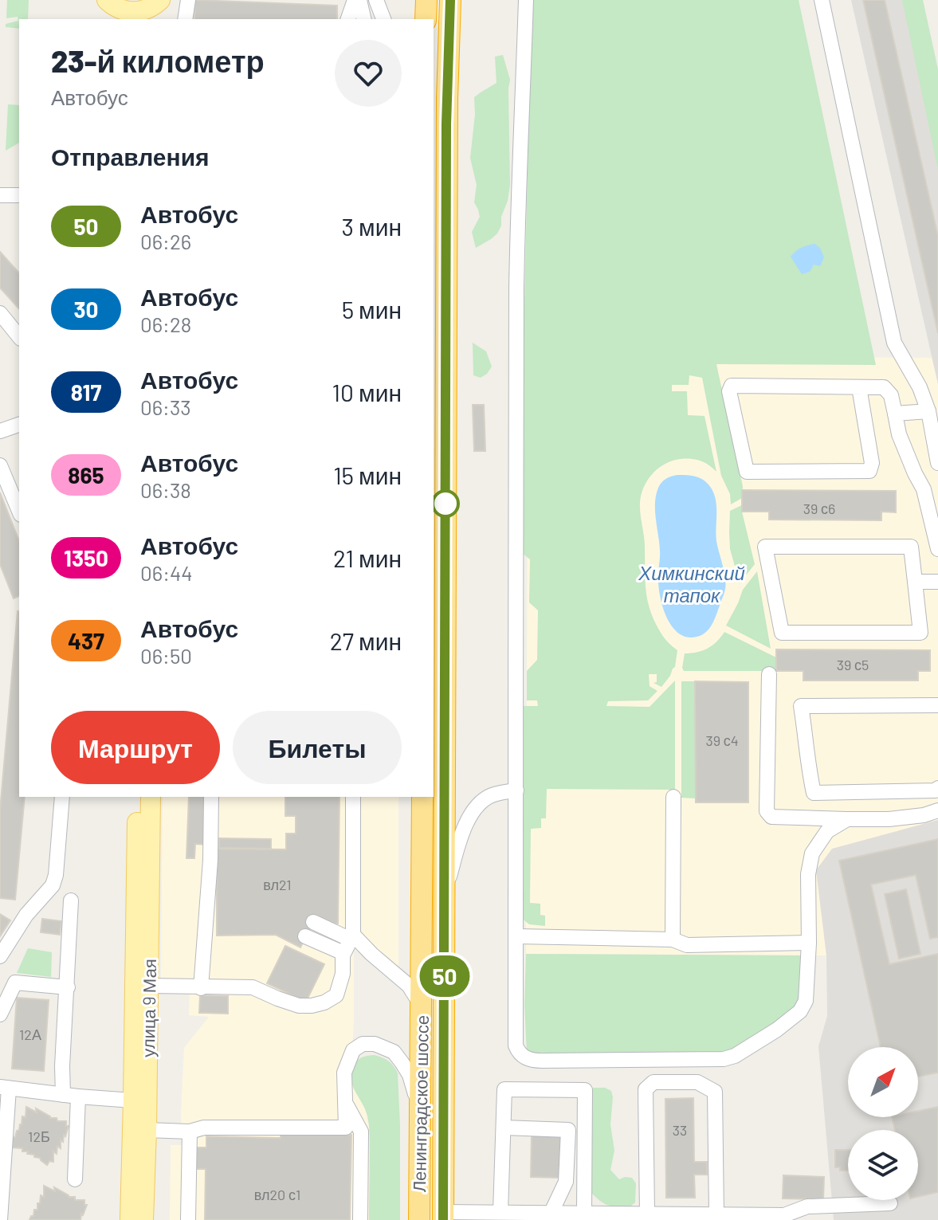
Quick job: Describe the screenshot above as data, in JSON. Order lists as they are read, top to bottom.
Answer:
{
  "streets": {
    "highway": ["Ленинградское шоссе"],
    "main road": ["улица 9 Мая"]
  },
  "water": ["Химкинский тапок"],
  "lines": ["bus line 50"],
  "house_numbers": [
    "39 с6",
    "39 с5",
    "39 с4",
    "вл21",
    "12А",
    "33",
    "12Б",
    "вл20 с1"
  ],
  "north": "top right",
  "page": {
    "on_map": "50",
    "heading": [
      ["23-й километр", "Автобус"],
      "Отправления"
    ],
    "list": [
      {
        "mark": "50",
        "name": "Автобус",
        "note": "06:26",
        "value": "3 мин"
      },
      {
        "mark": "30",
        "name": "Автобус",
        "note": "06:28",
        "value": "5 мин"
      },
      {
        "mark": "817",
        "name": "Автобус",
        "note": "06:33",
        "value": "10 мин"
      },
      {
        "mark": "865",
        "name": "Автобус",
        "note": "06:38",
        "value": "15 мин"
      },
      {
        "mark": "1350",
        "name": "Автобус",
        "note": "06:44",
        "value": "21 мин"
      },
      {
        "mark": "437",
        "name": "Автобус",
        "note": "06:50",
        "value": "27 мин"
      }
    ],
    "buttons": ["Маршрут", "Билеты"]
  }
}
